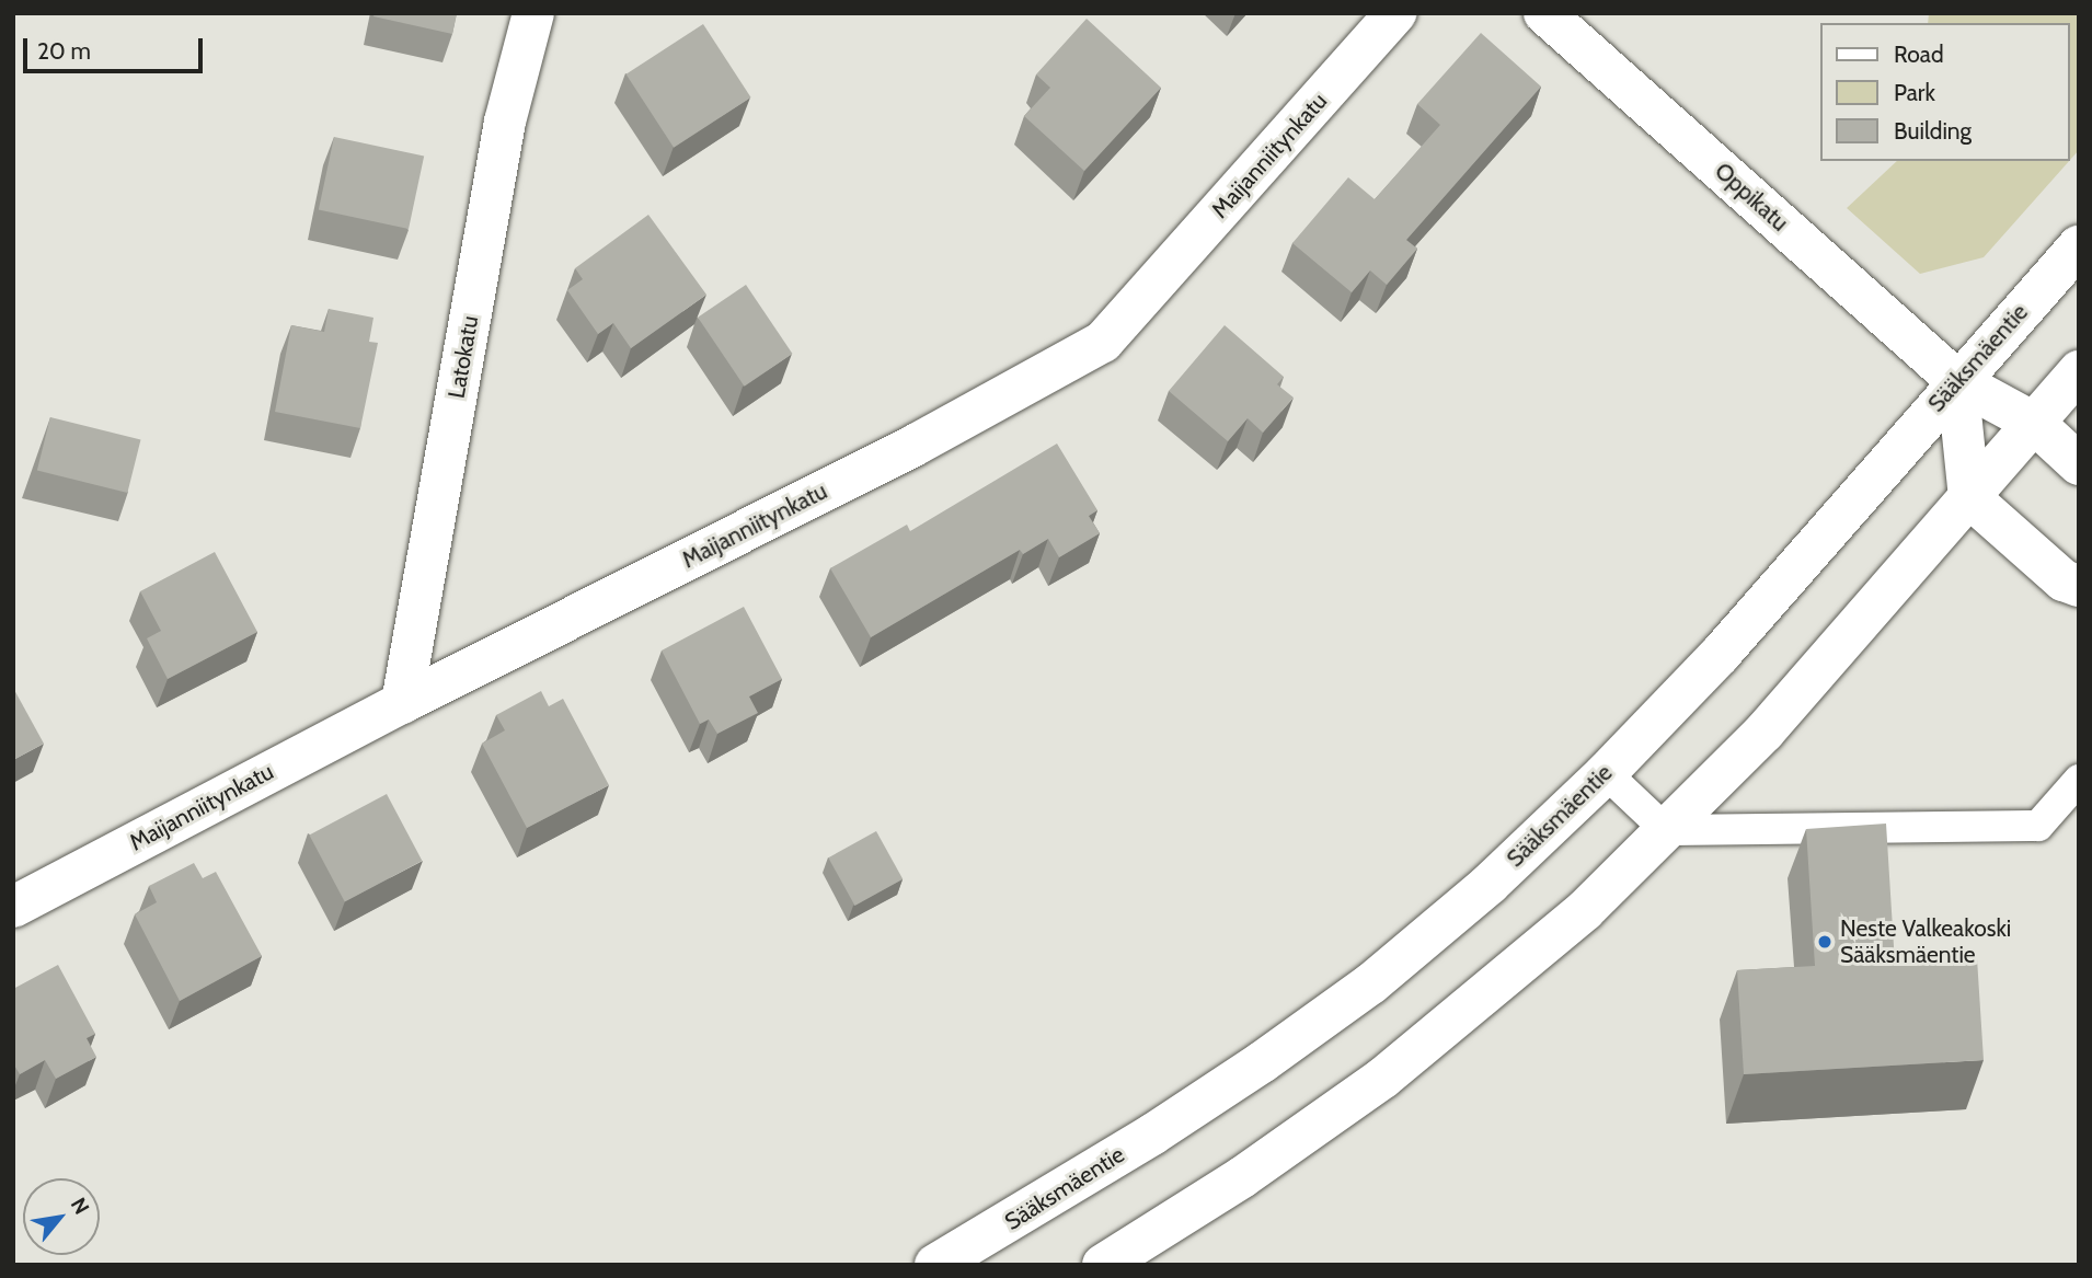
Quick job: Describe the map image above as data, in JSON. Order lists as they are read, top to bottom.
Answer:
{
  "streets": {
    "street": [
      "Maijanniitynkatu",
      "Oppikatu",
      "Latokatu",
      "Sääksmäentie"
    ]
  },
  "crossings": [
    ["Maijanniitynkatu", "Latokatu"],
    ["Oppikatu", "Sääksmäentie"]
  ],
  "places": ["Neste Valkeakoski Sääksmäentie"],
  "legend": ["Road", "Park", "Building"],
  "scale_bar": "20 m",
  "north": "top right"
}
